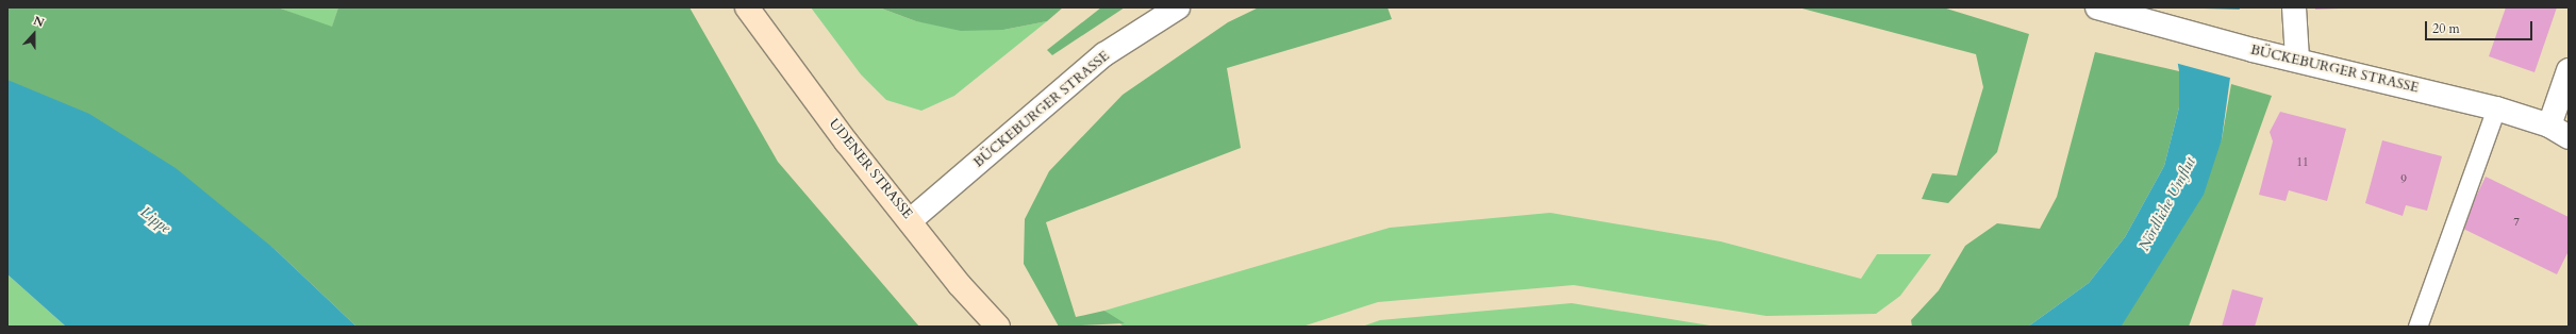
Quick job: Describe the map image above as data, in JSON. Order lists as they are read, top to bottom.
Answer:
{
  "streets": {
    "main road": ["UDENER STRASSE"],
    "street": ["BÜCKEBURGER STRASSE"]
  },
  "crossings": [
    ["BÜCKEBURGER STRASSE", "UDENER STRASSE"]
  ],
  "water": ["Nördliche Umflut", "Lippe"],
  "house_numbers": ["11", "9", "7"],
  "scale_bar": "20 m",
  "north": "top"
}
